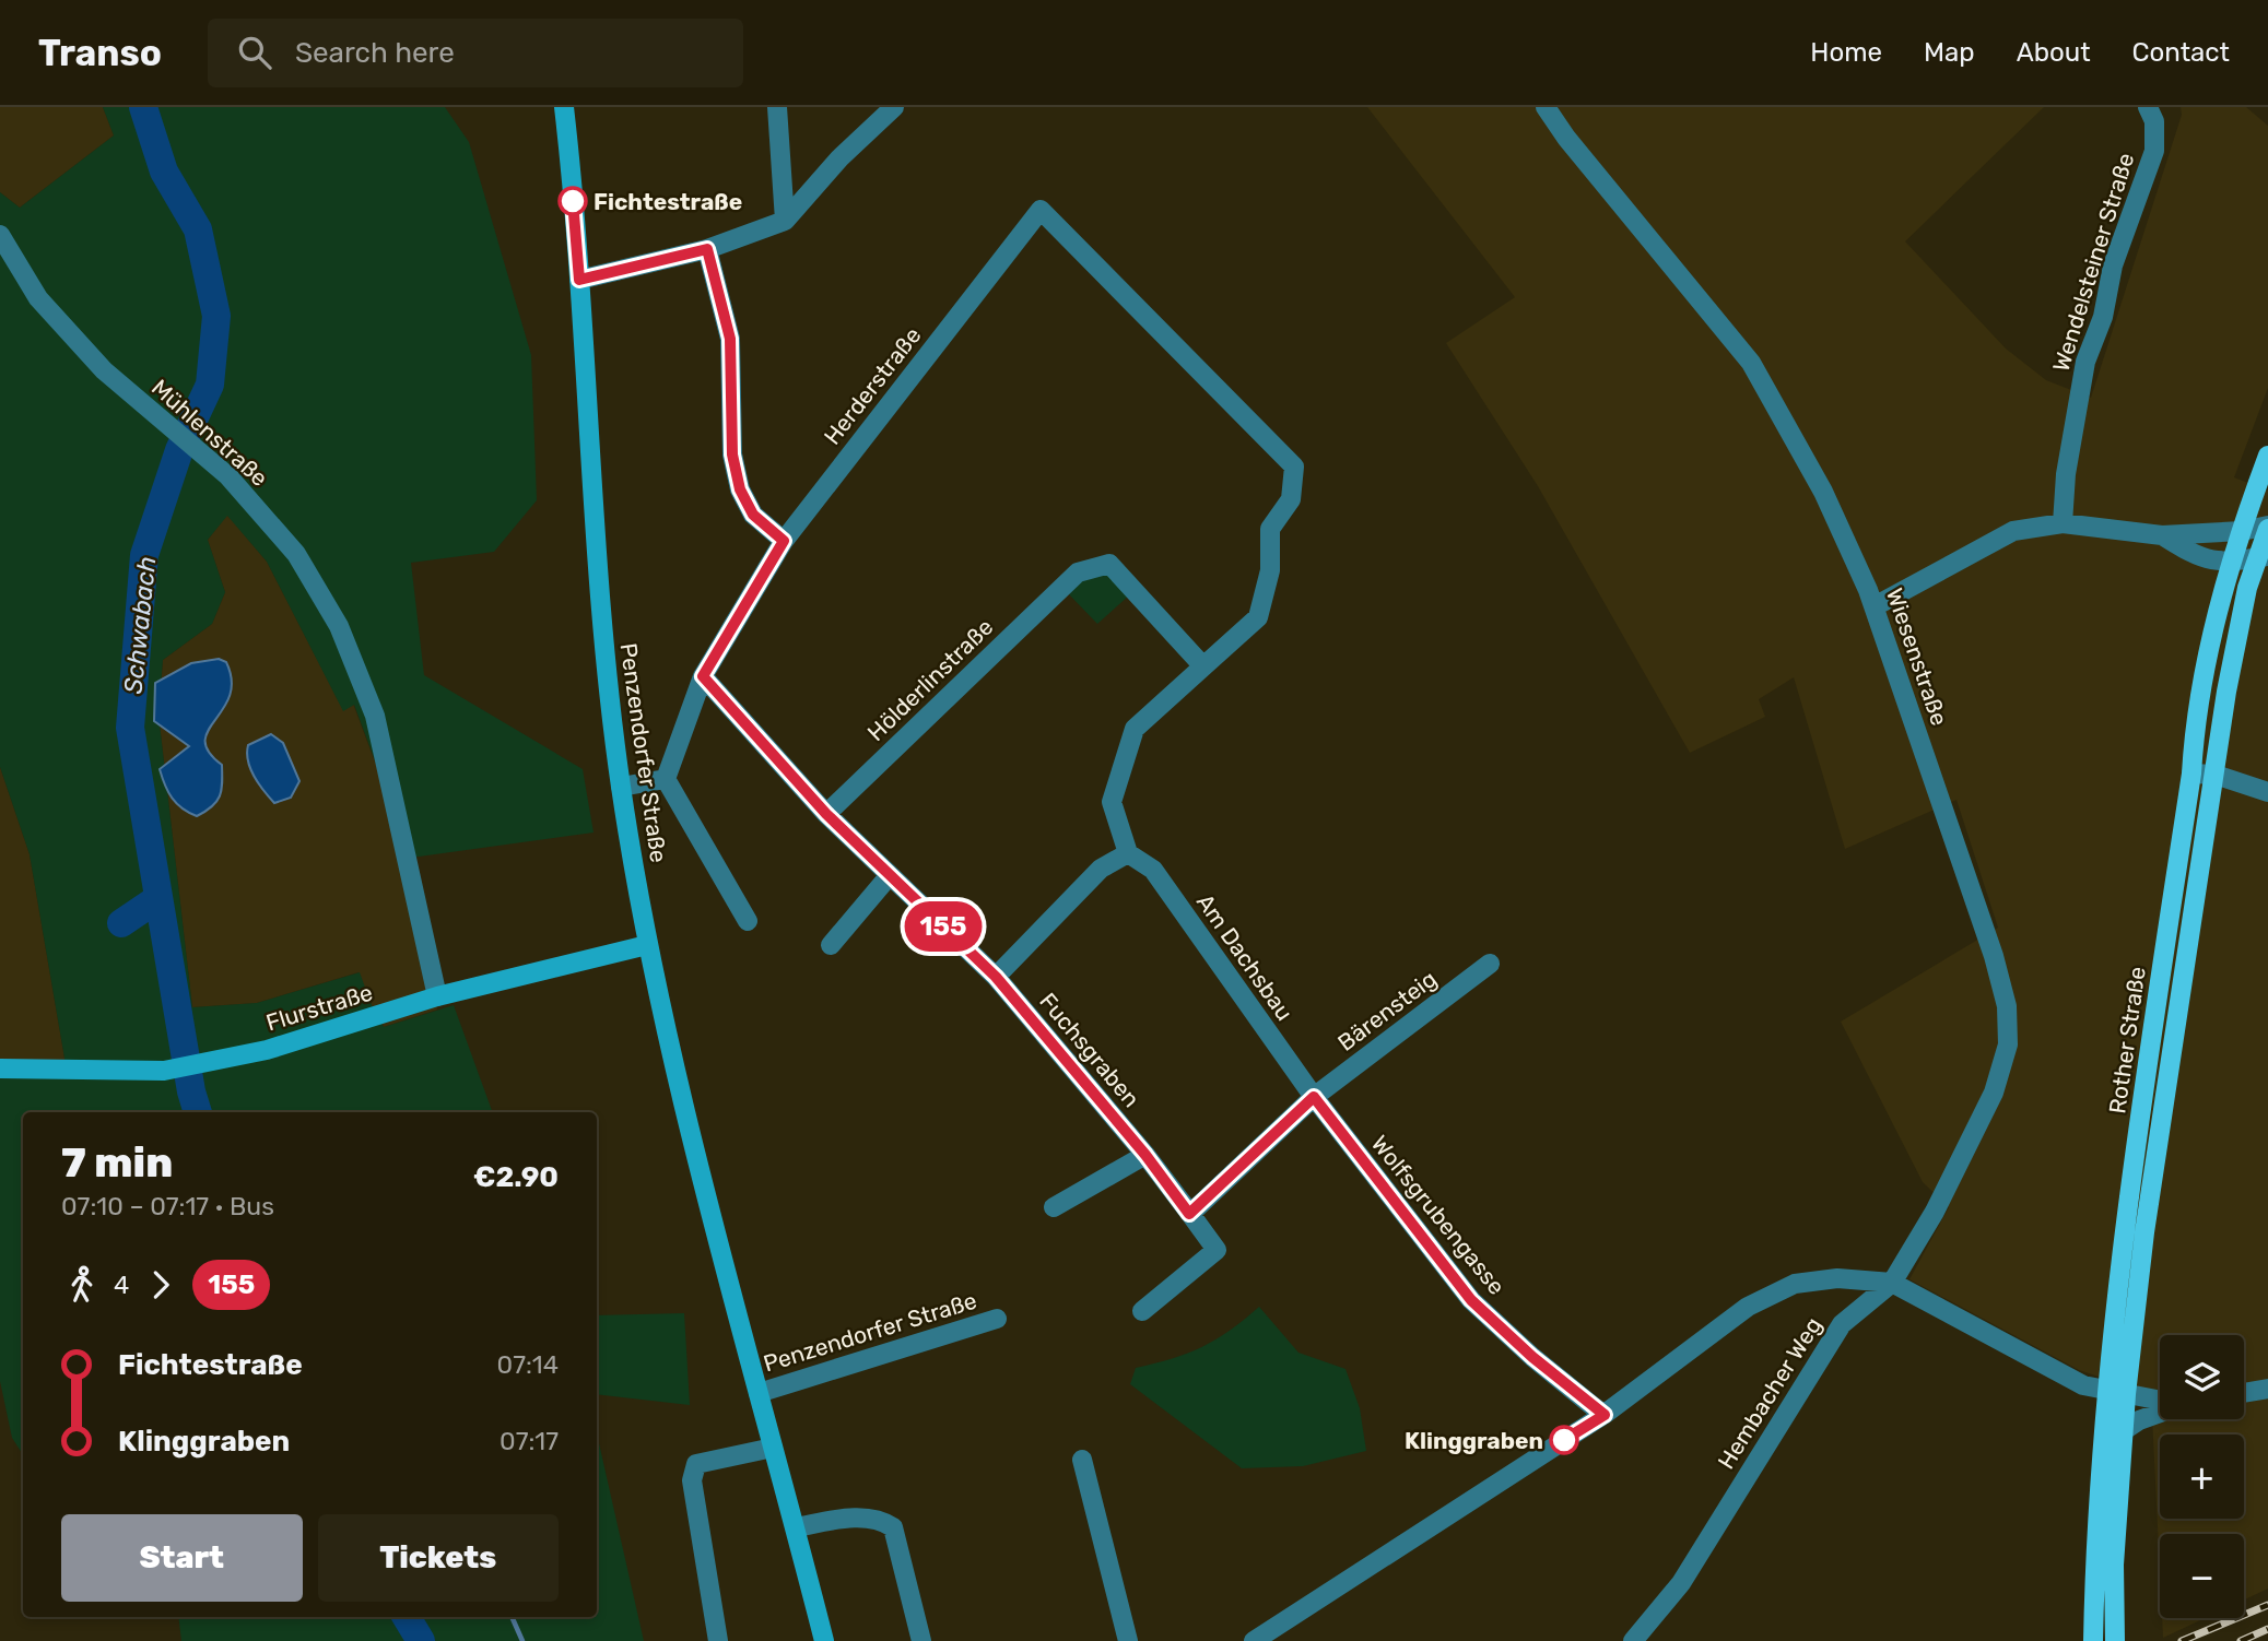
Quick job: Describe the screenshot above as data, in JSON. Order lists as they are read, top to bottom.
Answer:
{
  "streets": {
    "main road": ["Penzendorfer Straße", "Flurstraße", "Rother Straße"],
    "street": [
      "Wendelsteiner Straße",
      "Herderstraße",
      "Mühlenstraße",
      "Wiesenstraße",
      "Hölderlinstraße",
      "Am Dachsbau",
      "Bärensteig",
      "Fuchsgraben",
      "Wolfsgrubengasse",
      "Hembacher Weg"
    ]
  },
  "crossings": [
    ["Herderstraße", "Hölderlinstraße"],
    ["Mühlenstraße", "Flurstraße"],
    ["Wiesenstraße", "Hembacher Weg"],
    ["Hölderlinstraße", "Fuchsgraben"],
    ["Penzendorfer Straße", "Flurstraße"],
    ["Am Dachsbau", "Bärensteig"],
    ["Am Dachsbau", "Wolfsgrubengasse"],
    ["Bärensteig", "Wolfsgrubengasse"]
  ],
  "water": ["Schwabach"],
  "places": ["Fichtestraße", "Klinggraben"],
  "lines": ["bus line 155"],
  "page": {
    "header": "Transo",
    "search": "Search here",
    "nav": [
      "Home",
      "Map",
      "About",
      "Contact"
    ],
    "on_map": "155",
    "heading": ["7 min", "07:10 – 07:17 · Bus", "€2.90"],
    "legs": ["4", "155"],
    "list": [
      {
        "name": "Fichtestraße",
        "value": "07:14"
      },
      {
        "name": "Klinggraben",
        "value": "07:17"
      }
    ],
    "map_buttons": ["+", "−"],
    "buttons": ["Start", "Tickets"]
  }
}
